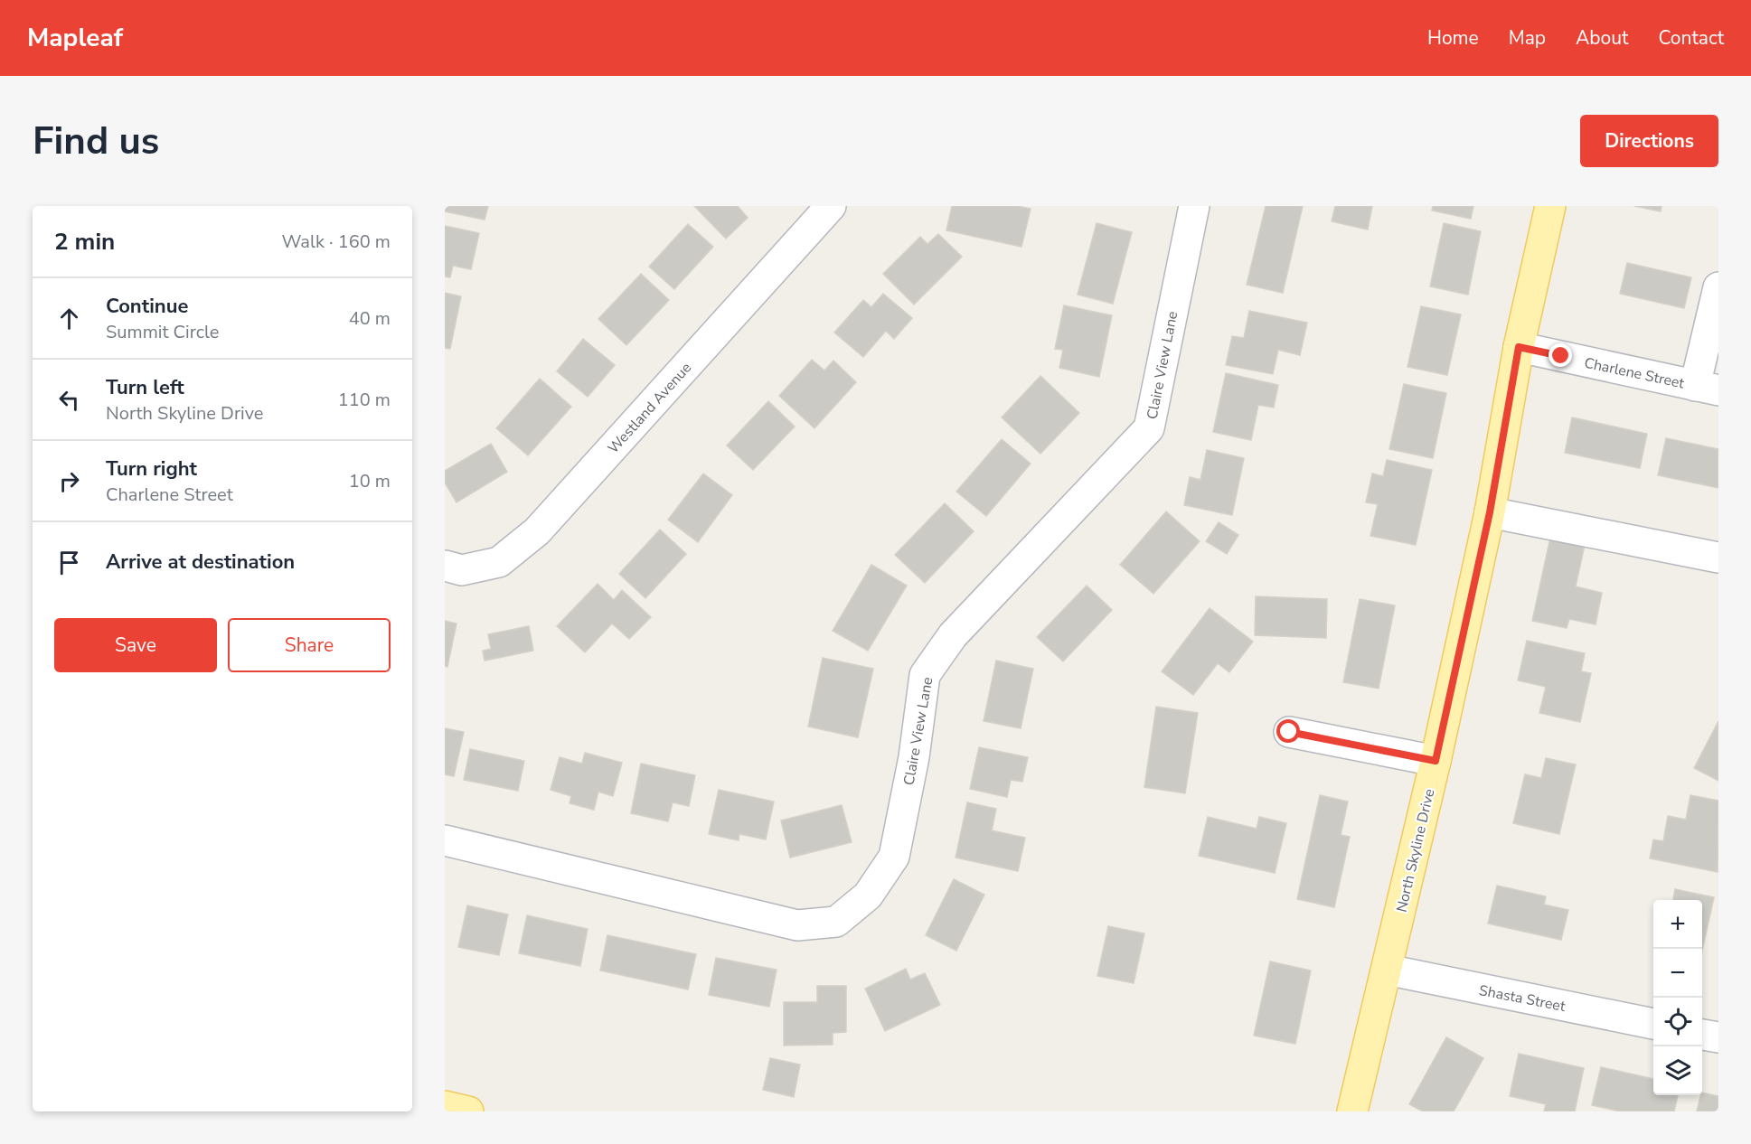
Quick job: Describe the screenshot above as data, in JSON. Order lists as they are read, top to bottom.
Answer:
{
  "streets": {
    "main road": ["North Skyline Drive"],
    "street": [
      "Claire View Lane",
      "Charlene Street",
      "Westland Avenue",
      "Shasta Street"
    ]
  },
  "crossings": [
    ["Charlene Street", "North Skyline Drive"],
    ["North Skyline Drive", "Shasta Street"]
  ],
  "page": {
    "header": "Mapleaf",
    "nav": [
      "Home",
      "Map",
      "About",
      "Contact"
    ],
    "buttons": [
      "Directions",
      ["Save", "Share"]
    ],
    "title": "Find us",
    "heading": ["2 min", "Walk · 160 m"],
    "list": [
      ["Continue", "Summit Circle", "40 m"],
      ["Turn left", "North Skyline Drive", "110 m"],
      ["Turn right", "Charlene Street", "10 m"],
      "Arrive at destination"
    ],
    "map_buttons": ["+", "−"]
  }
}
